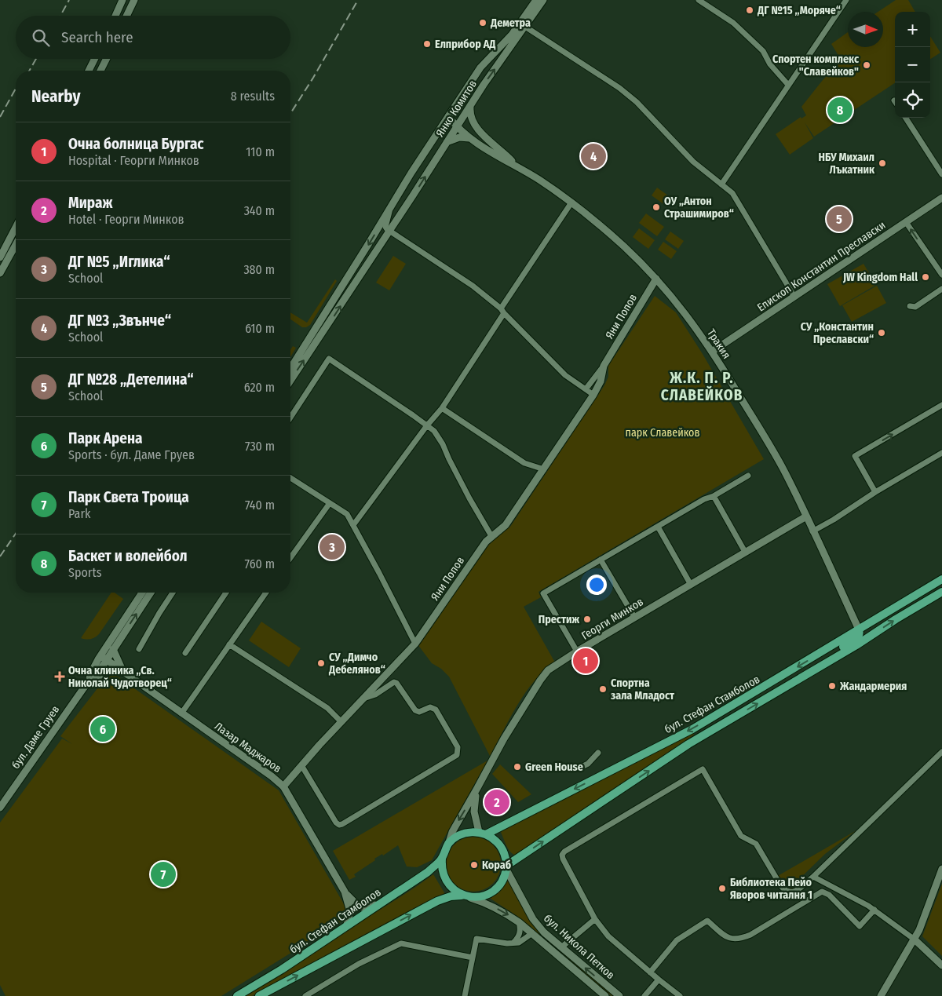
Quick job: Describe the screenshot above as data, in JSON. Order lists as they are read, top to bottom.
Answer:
{
  "streets": {
    "main road": [
      "Янко Комитов",
      "Епископ Константин Преславски",
      "Яни Попов",
      "Тракия",
      "Георги Минков",
      "бул. Стефан Стамболов",
      "бул. Даме Груев",
      "Лазар Маджаров",
      "бул. Никола Петков"
    ]
  },
  "crossings": [
    ["Янко Комитов", "Тракия"],
    ["Епископ Константин Преславски", "Тракия"],
    ["Яни Попов", "Тракия"],
    ["Яни Попов", "Лазар Маджаров"],
    ["Тракия", "Георги Минков"],
    ["Тракия", "бул. Стефан Стамболов"],
    ["Георги Минков", "бул. Стефан Стамболов"],
    ["Георги Минков", "бул. Никола Петков"],
    ["бул. Стефан Стамболов", "Лазар Маджаров"],
    ["бул. Стефан Стамболов", "бул. Никола Петков"],
    ["бул. Даме Груев", "Лазар Маджаров"]
  ],
  "districts": ["Ж.К. П. Р. СЛАВЕЙКОВ"],
  "parks": ["парк Славейков"],
  "places": {
    "other": [
      "ДГ №15 „Моряче“",
      "Деметра",
      "Елприбор АД",
      "Спортен комплекс \"Славейков\"",
      "НБУ Михаил Лъкатник",
      "ОУ „Антон Страшимиров“",
      "JW Kingdom Hall",
      "СУ „Константин Преславски“",
      "Престиж",
      "СУ „Димчо Дебелянов“",
      "Жандармерия",
      "Спортна зала Младост",
      "Green House",
      "Кораб",
      "Библиотека Пейо Яворов читалня 1"
    ],
    "health": ["Oчна клиника „Св. Николай Чудотворец“"]
  },
  "north": "right",
  "page": {
    "map_buttons": ["+", "−"],
    "search": "Search here",
    "heading": ["Nearby", "8 results"],
    "pins": [
      "8",
      "4",
      "5",
      "3",
      "1",
      "6",
      "2",
      "7"
    ],
    "list": [
      {
        "mark": "1",
        "name": "Oчна болница Бургас",
        "note": "Hospital · Георги Минков",
        "value": "110 m"
      },
      {
        "mark": "2",
        "name": "Мираж",
        "note": "Hotel · Георги Минков",
        "value": "340 m"
      },
      {
        "mark": "3",
        "name": "ДГ №5 „Иглика“",
        "note": "School",
        "value": "380 m"
      },
      {
        "mark": "4",
        "name": "ДГ №3 „Звънче“",
        "note": "School",
        "value": "610 m"
      },
      {
        "mark": "5",
        "name": "ДГ №28 „Детелина“",
        "note": "School",
        "value": "620 m"
      },
      {
        "mark": "6",
        "name": "Парк Арена",
        "note": "Sports · бул. Даме Груев",
        "value": "730 m"
      },
      {
        "mark": "7",
        "name": "Парк Света Троица",
        "note": "Park",
        "value": "740 m"
      },
      {
        "mark": "8",
        "name": "Баскет и волейбол",
        "note": "Sports",
        "value": "760 m"
      }
    ]
  }
}
